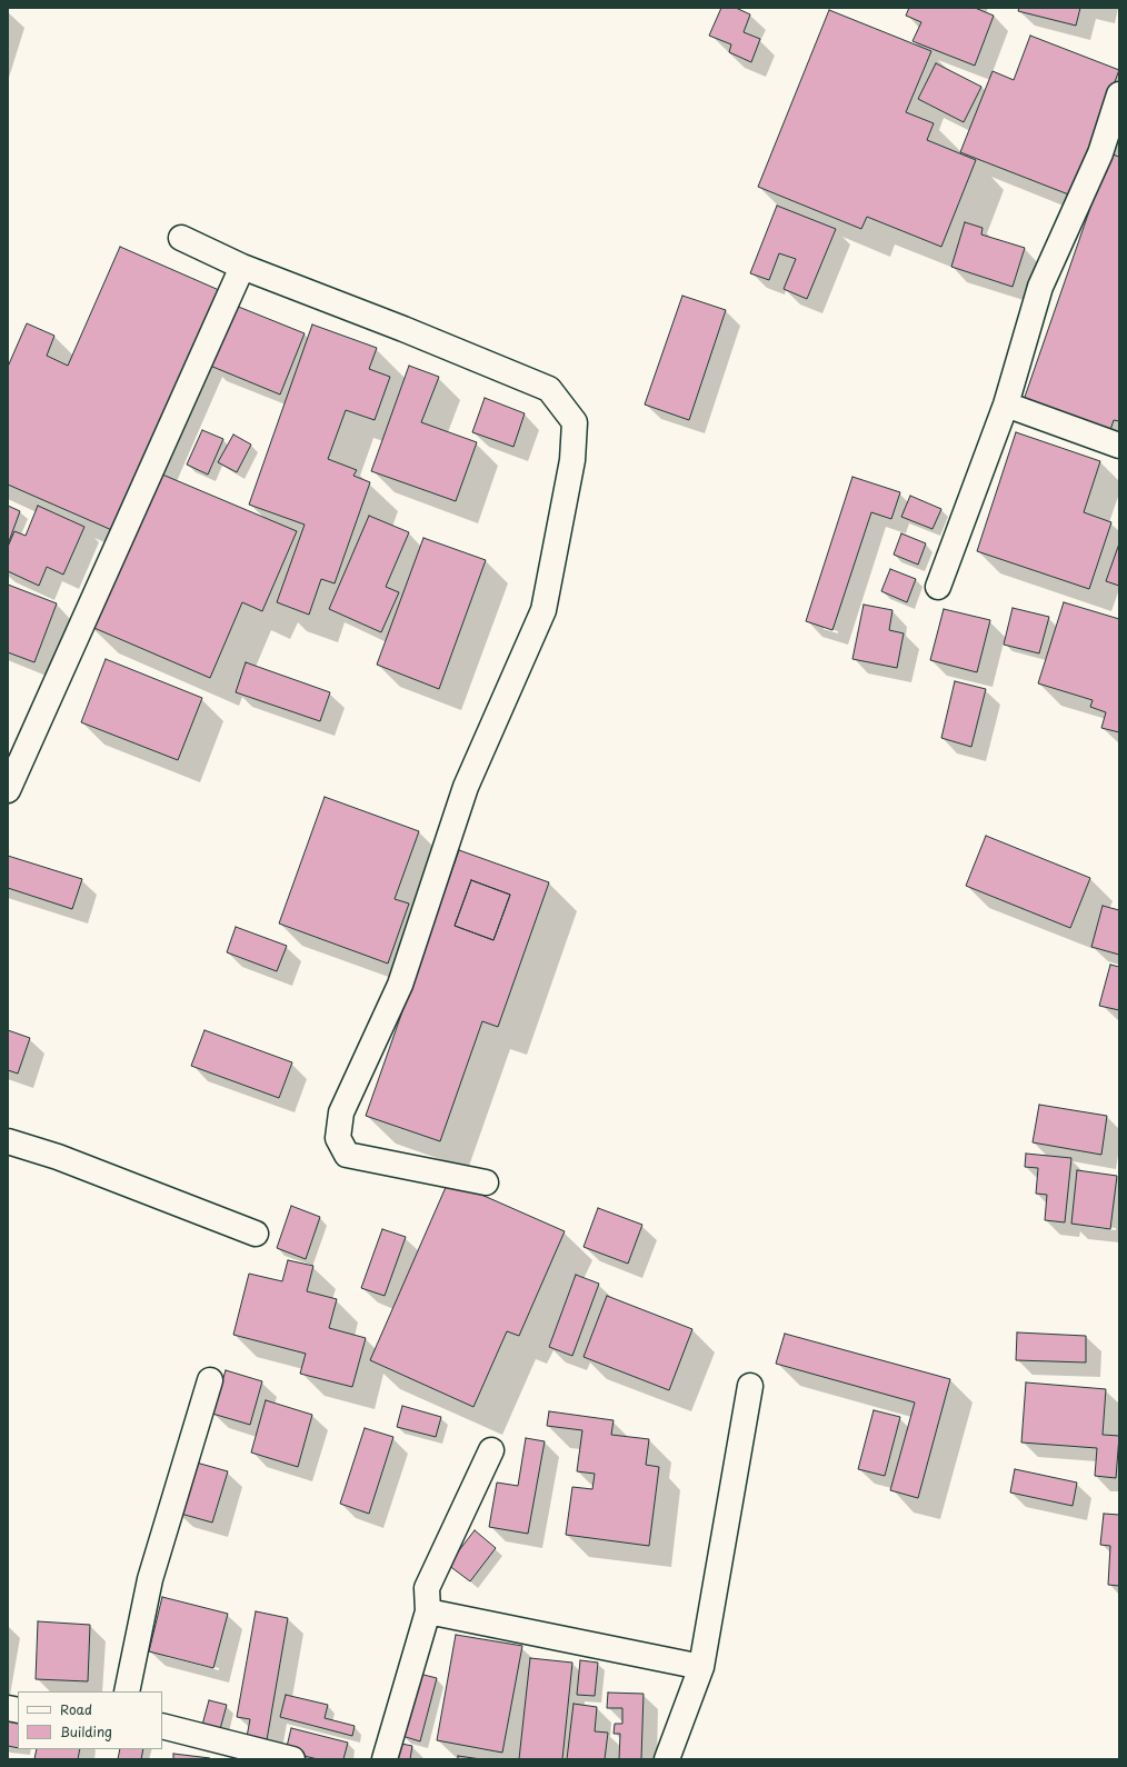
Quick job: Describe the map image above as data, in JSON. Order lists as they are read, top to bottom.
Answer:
{
  "legend": ["Road", "Building"]
}
